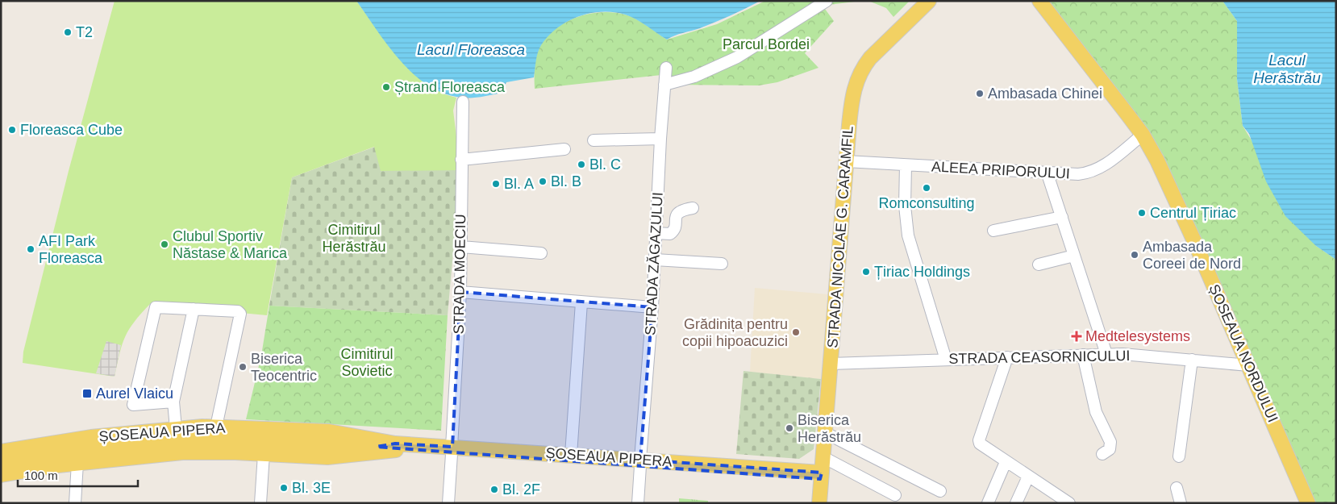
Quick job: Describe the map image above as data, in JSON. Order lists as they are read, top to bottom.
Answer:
{
  "streets": {
    "main road": ["STRADA NICOLAE G. CARAMFIL", "ȘOSEAUA NORDULUI", "ȘOSEAUA PIPERA"],
    "street": [
      "ALEEA PRIPORULUI",
      "STRADA ZĂGAZULUI",
      "STRADA MOECIU",
      "STRADA CEASORNICULUI"
    ]
  },
  "crossings": [
    ["ALEEA PRIPORULUI", "STRADA NICOLAE G. CARAMFIL"],
    ["ALEEA PRIPORULUI", "ȘOSEAUA NORDULUI"],
    ["STRADA NICOLAE G. CARAMFIL", "STRADA CEASORNICULUI"],
    ["STRADA NICOLAE G. CARAMFIL", "ȘOSEAUA PIPERA"],
    ["STRADA ZĂGAZULUI", "ȘOSEAUA PIPERA"],
    ["STRADA MOECIU", "ȘOSEAUA PIPERA"],
    ["ȘOSEAUA NORDULUI", "STRADA CEASORNICULUI"]
  ],
  "water": ["Lacul Floreasca", "Lacul Herăstrău"],
  "parks": ["Parcul Bordei", "Cimitirul Herăstrău", "Cimitirul Sovietic"],
  "places": {
    "other": [
      "T2",
      "Ștrand Floreasca",
      "Ambasada Chinei",
      "Floreasca Cube",
      "Bl. C",
      "Bl. B",
      "Bl. A",
      "Romconsulting",
      "Centrul Țiriac",
      "Clubul Sportiv Năstase & Marica",
      "AFI Park Floreasca",
      "Ambasada Coreei de Nord",
      "Țiriac Holdings",
      "Grădinița pentru copii hipoacuzici",
      "Biserica Teocentric",
      "Biserica Herăstrău",
      "Bl. 3E",
      "Bl. 2F"
    ],
    "health": ["Medtelesystems"],
    "transit": ["Aurel Vlaicu"]
  },
  "scale_bar": "100 m"
}
